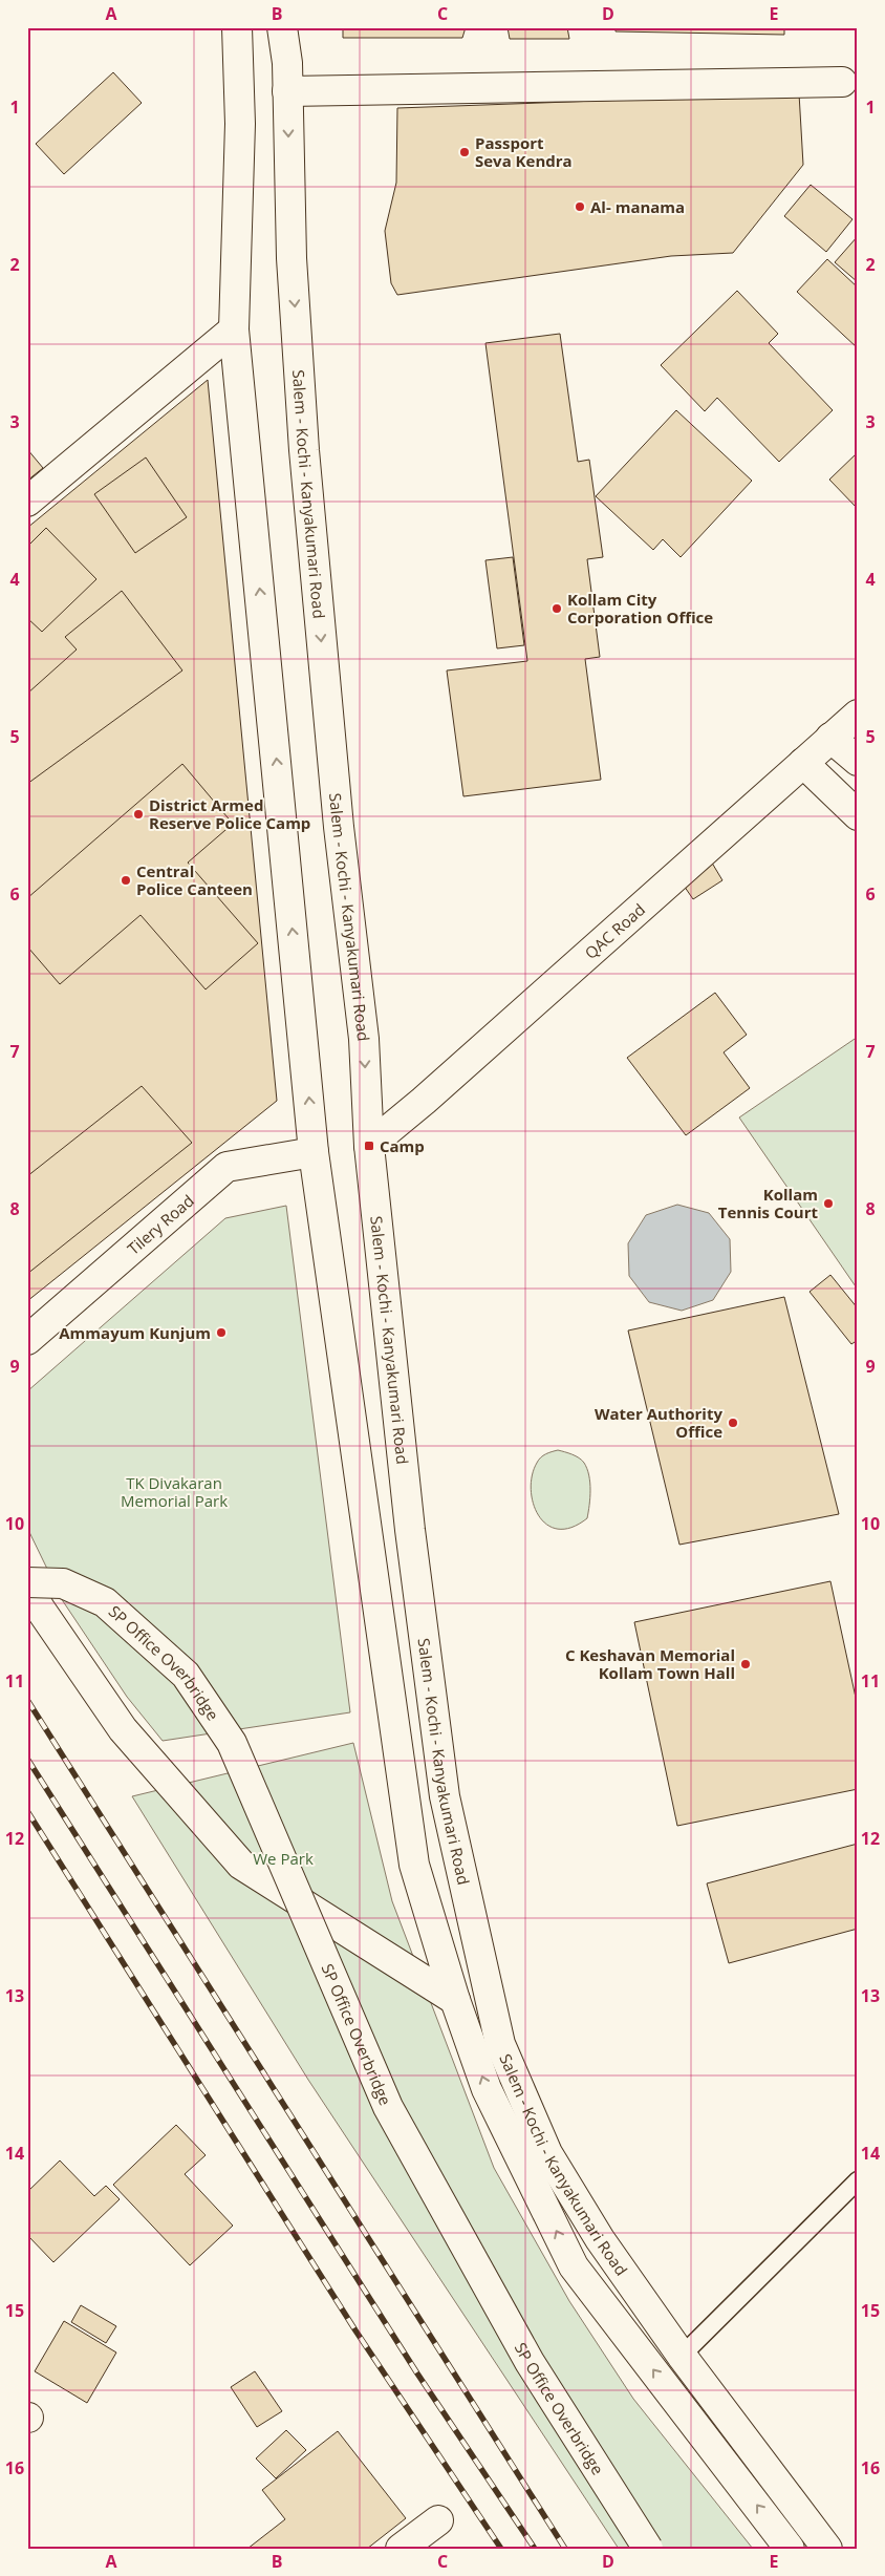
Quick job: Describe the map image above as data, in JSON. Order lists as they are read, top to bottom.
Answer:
{
  "streets": {
    "main road": [
      "Salem - Kochi - Kanyakumari Road",
      "QAC Road",
      "Tilery Road",
      "SP Office Overbridge"
    ]
  },
  "crossings": [
    ["Salem - Kochi - Kanyakumari Road", "QAC Road"]
  ],
  "parks": ["TK Divakaran Memorial Park", "We Park"],
  "places": {
    "other": [
      "Passport Seva Kendra",
      "Al- manama",
      "Kollam City Corporation Office",
      "District Armed Reserve Police Camp",
      "Central Police Canteen",
      "Kollam Tennis Court",
      "Ammayum Kunjum",
      "Water Authority Office",
      "C Keshavan Memorial Kollam Town Hall"
    ],
    "transit": ["Camp"]
  },
  "grid": {
    "columns": [
      "A",
      "B",
      "C",
      "D",
      "E"
    ],
    "rows": [
      "1",
      "2",
      "3",
      "4",
      "5",
      "6",
      "7",
      "8",
      "9",
      "10",
      "11",
      "12",
      "13",
      "14",
      "15",
      "16"
    ]
  }
}
